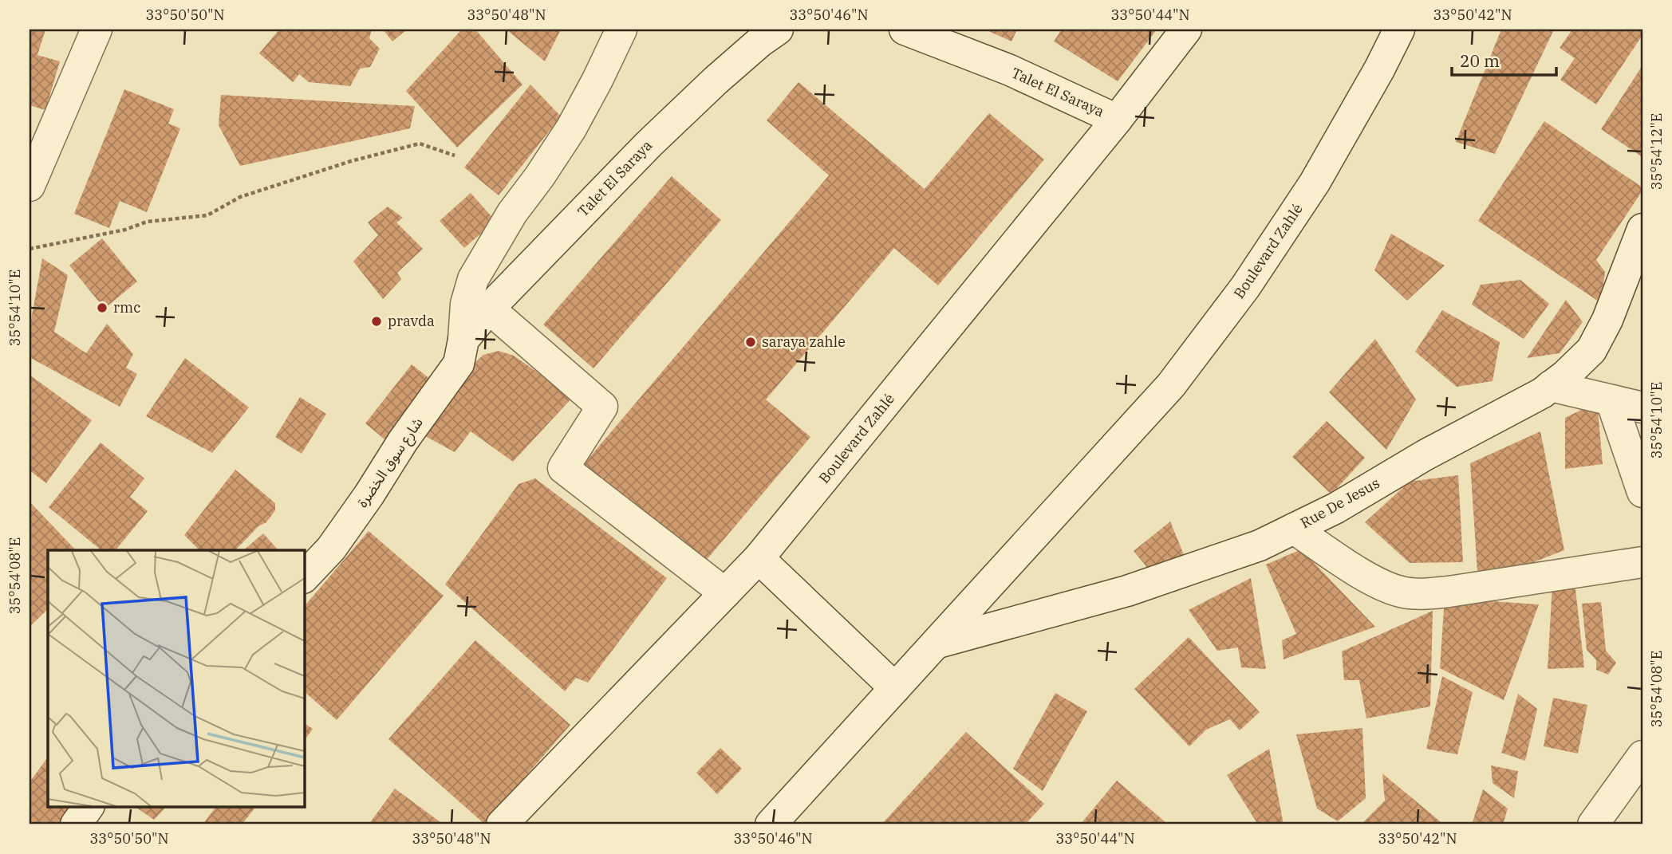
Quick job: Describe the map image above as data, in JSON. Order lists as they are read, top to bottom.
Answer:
{
  "streets": {
    "street": [
      "Talet El Saraya",
      "Boulevard Zahlé",
      "شارع سوق الخضرة",
      "Rue De Jesus"
    ]
  },
  "crossings": [
    ["Talet El Saraya", "Boulevard Zahlé"],
    ["Talet El Saraya", "شارع سوق الخضرة"],
    ["Boulevard Zahlé", "Rue De Jesus"]
  ],
  "places": ["rmc", "pravda", "saraya zahle"],
  "scale_bar": "20 m",
  "coordinates": [
    "33°50'50\"N",
    "33°50'48\"N",
    "33°50'46\"N",
    "33°50'44\"N",
    "33°50'42\"N",
    "35°54'12\"E",
    "35°54'10\"E",
    "35°54'08\"E"
  ]
}
